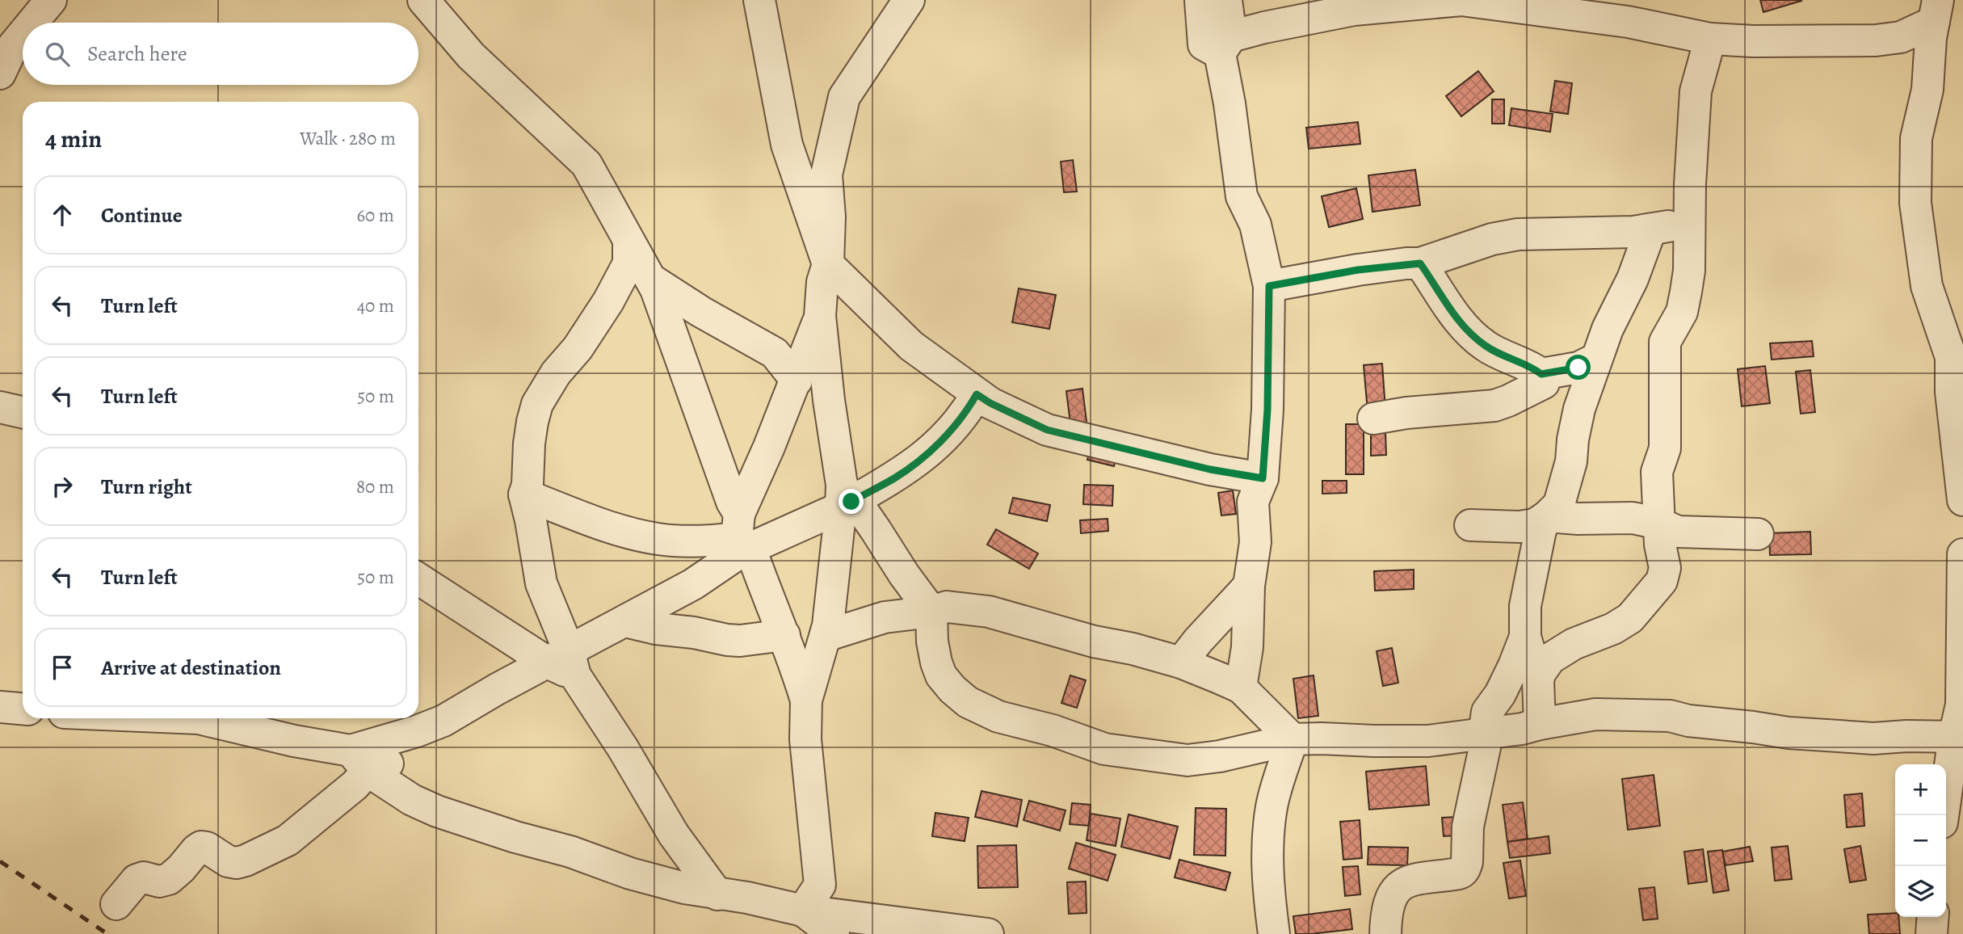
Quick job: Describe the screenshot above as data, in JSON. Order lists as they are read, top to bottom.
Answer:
{
  "page": {
    "search": "Search here",
    "heading": ["4 min", "Walk · 280 m"],
    "list": [
      ["Continue", "60 m"],
      ["Turn left", "40 m"],
      ["Turn left", "50 m"],
      ["Turn right", "80 m"],
      ["Turn left", "50 m"],
      "Arrive at destination"
    ],
    "map_buttons": ["+", "−"]
  }
}
